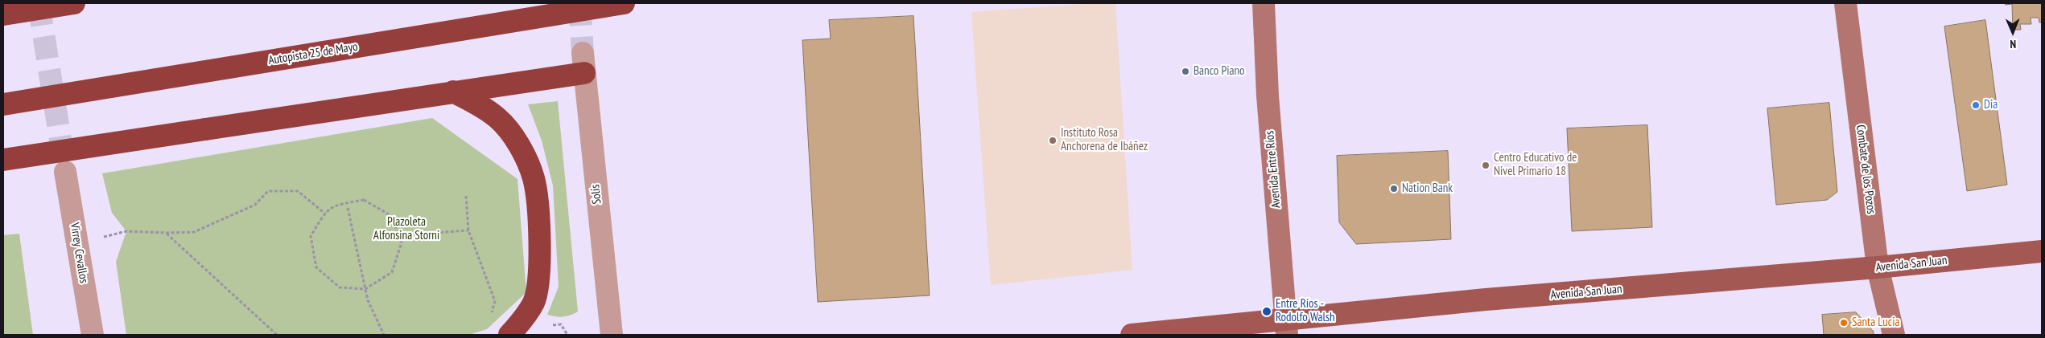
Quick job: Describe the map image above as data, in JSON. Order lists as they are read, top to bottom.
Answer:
{
  "streets": {
    "highway": ["Autopista 25 de Mayo"],
    "main road": ["Avenida San Juan"],
    "street": [
      "Avenida Entre Ríos",
      "Combate de los Pozos",
      "Solís",
      "Virrey Cevallos"
    ]
  },
  "crossings": [
    ["Avenida Entre Ríos", "Avenida San Juan"],
    ["Combate de los Pozos", "Avenida San Juan"]
  ],
  "parks": ["Plazoleta Alfonsina Storni"],
  "places": [
    "Banco Piano",
    "Dia",
    "Instituto Rosa Anchorena de Ibáñez",
    "Centro Educativo de Nivel Primario 18",
    "Nation Bank",
    "Entre Ríos - Rodolfo Walsh",
    "Santa Lucia"
  ],
  "north": "bottom"
}
